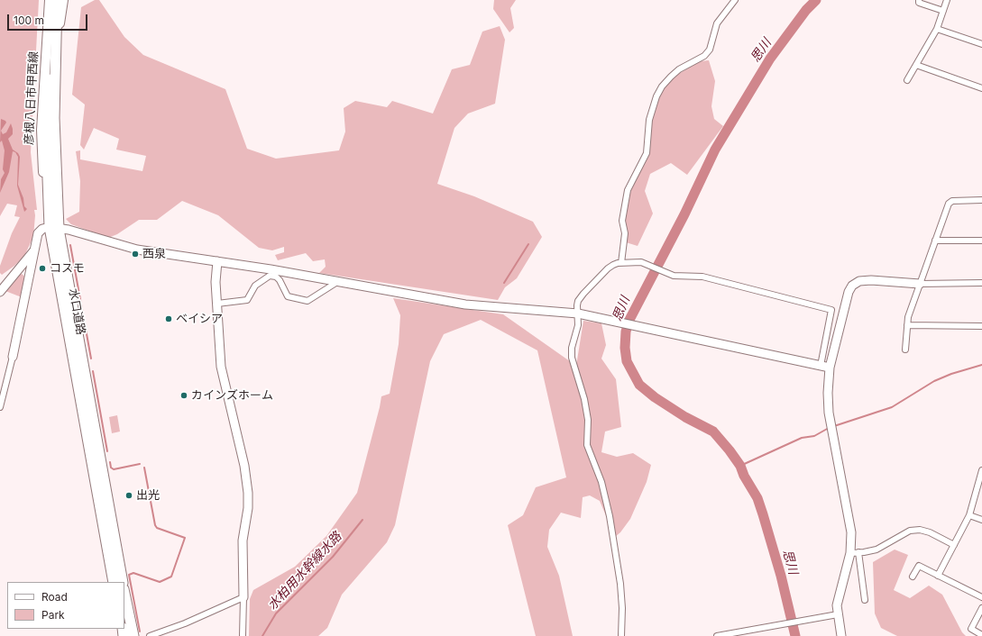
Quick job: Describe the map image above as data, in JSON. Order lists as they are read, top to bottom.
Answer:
{
  "streets": {
    "highway": ["水口道路"],
    "main road": ["彦根八日市甲西線"]
  },
  "crossings": [
    ["彦根八日市甲西線", "水口道路"]
  ],
  "water": ["思川", "水柏用水幹線水路"],
  "places": [
    "西泉",
    "コスモ",
    "ベイシア",
    "カインズホーム",
    "出光"
  ],
  "legend": ["Road", "Park"],
  "scale_bar": "100 m"
}
